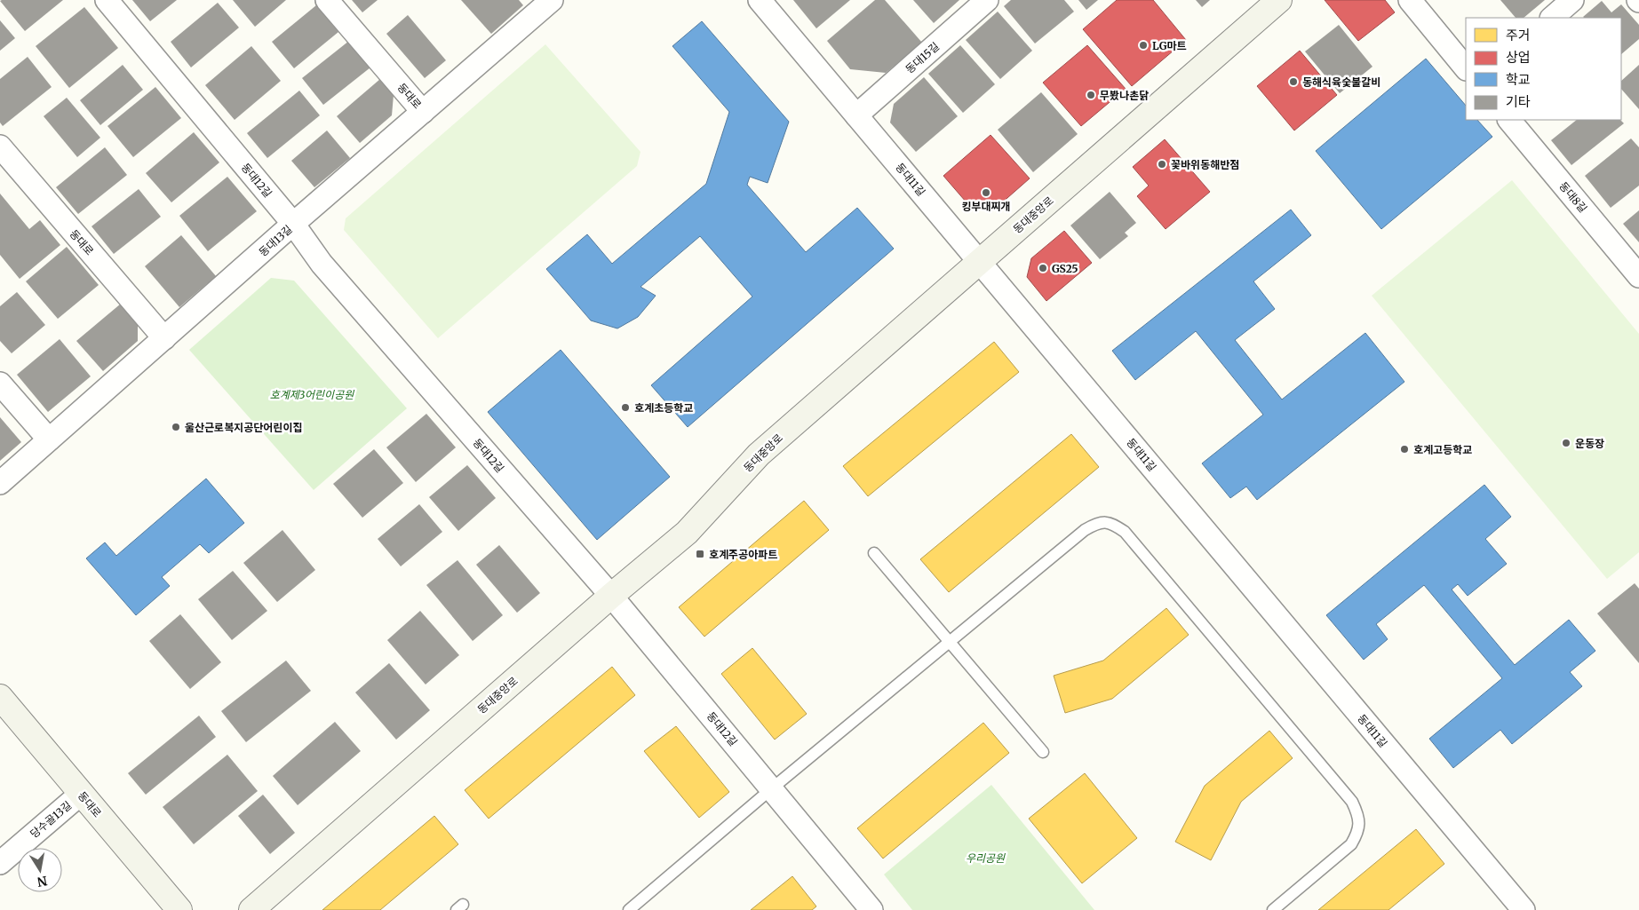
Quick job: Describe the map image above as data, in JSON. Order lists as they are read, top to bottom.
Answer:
{
  "streets": {
    "street": [
      "동대15길",
      "동대로",
      "동대11길",
      "동대12길",
      "동대8길",
      "동대중앙로",
      "동대13길",
      "당수골13길"
    ]
  },
  "crossings": [
    ["동대15길", "동대11길"],
    ["동대로", "동대13길"],
    ["동대로", "당수골13길"],
    ["동대11길", "동대중앙로"],
    ["동대12길", "동대중앙로"],
    ["동대12길", "동대13길"]
  ],
  "parks": ["호계제3어린이공원", "우리공원"],
  "places": {
    "other": [
      "LG마트",
      "동해식육숯불갈비",
      "무봤나촌닭",
      "꽃바위동해반점",
      "킹부대찌개",
      "GS25",
      "호계초등학교",
      "울산근로복지공단어린이집",
      "운동장",
      "호계고등학교"
    ],
    "transit": ["호계주공아파트"]
  },
  "legend": [
    "주거",
    "상업",
    "학교",
    "기타"
  ],
  "north": "bottom"
}
